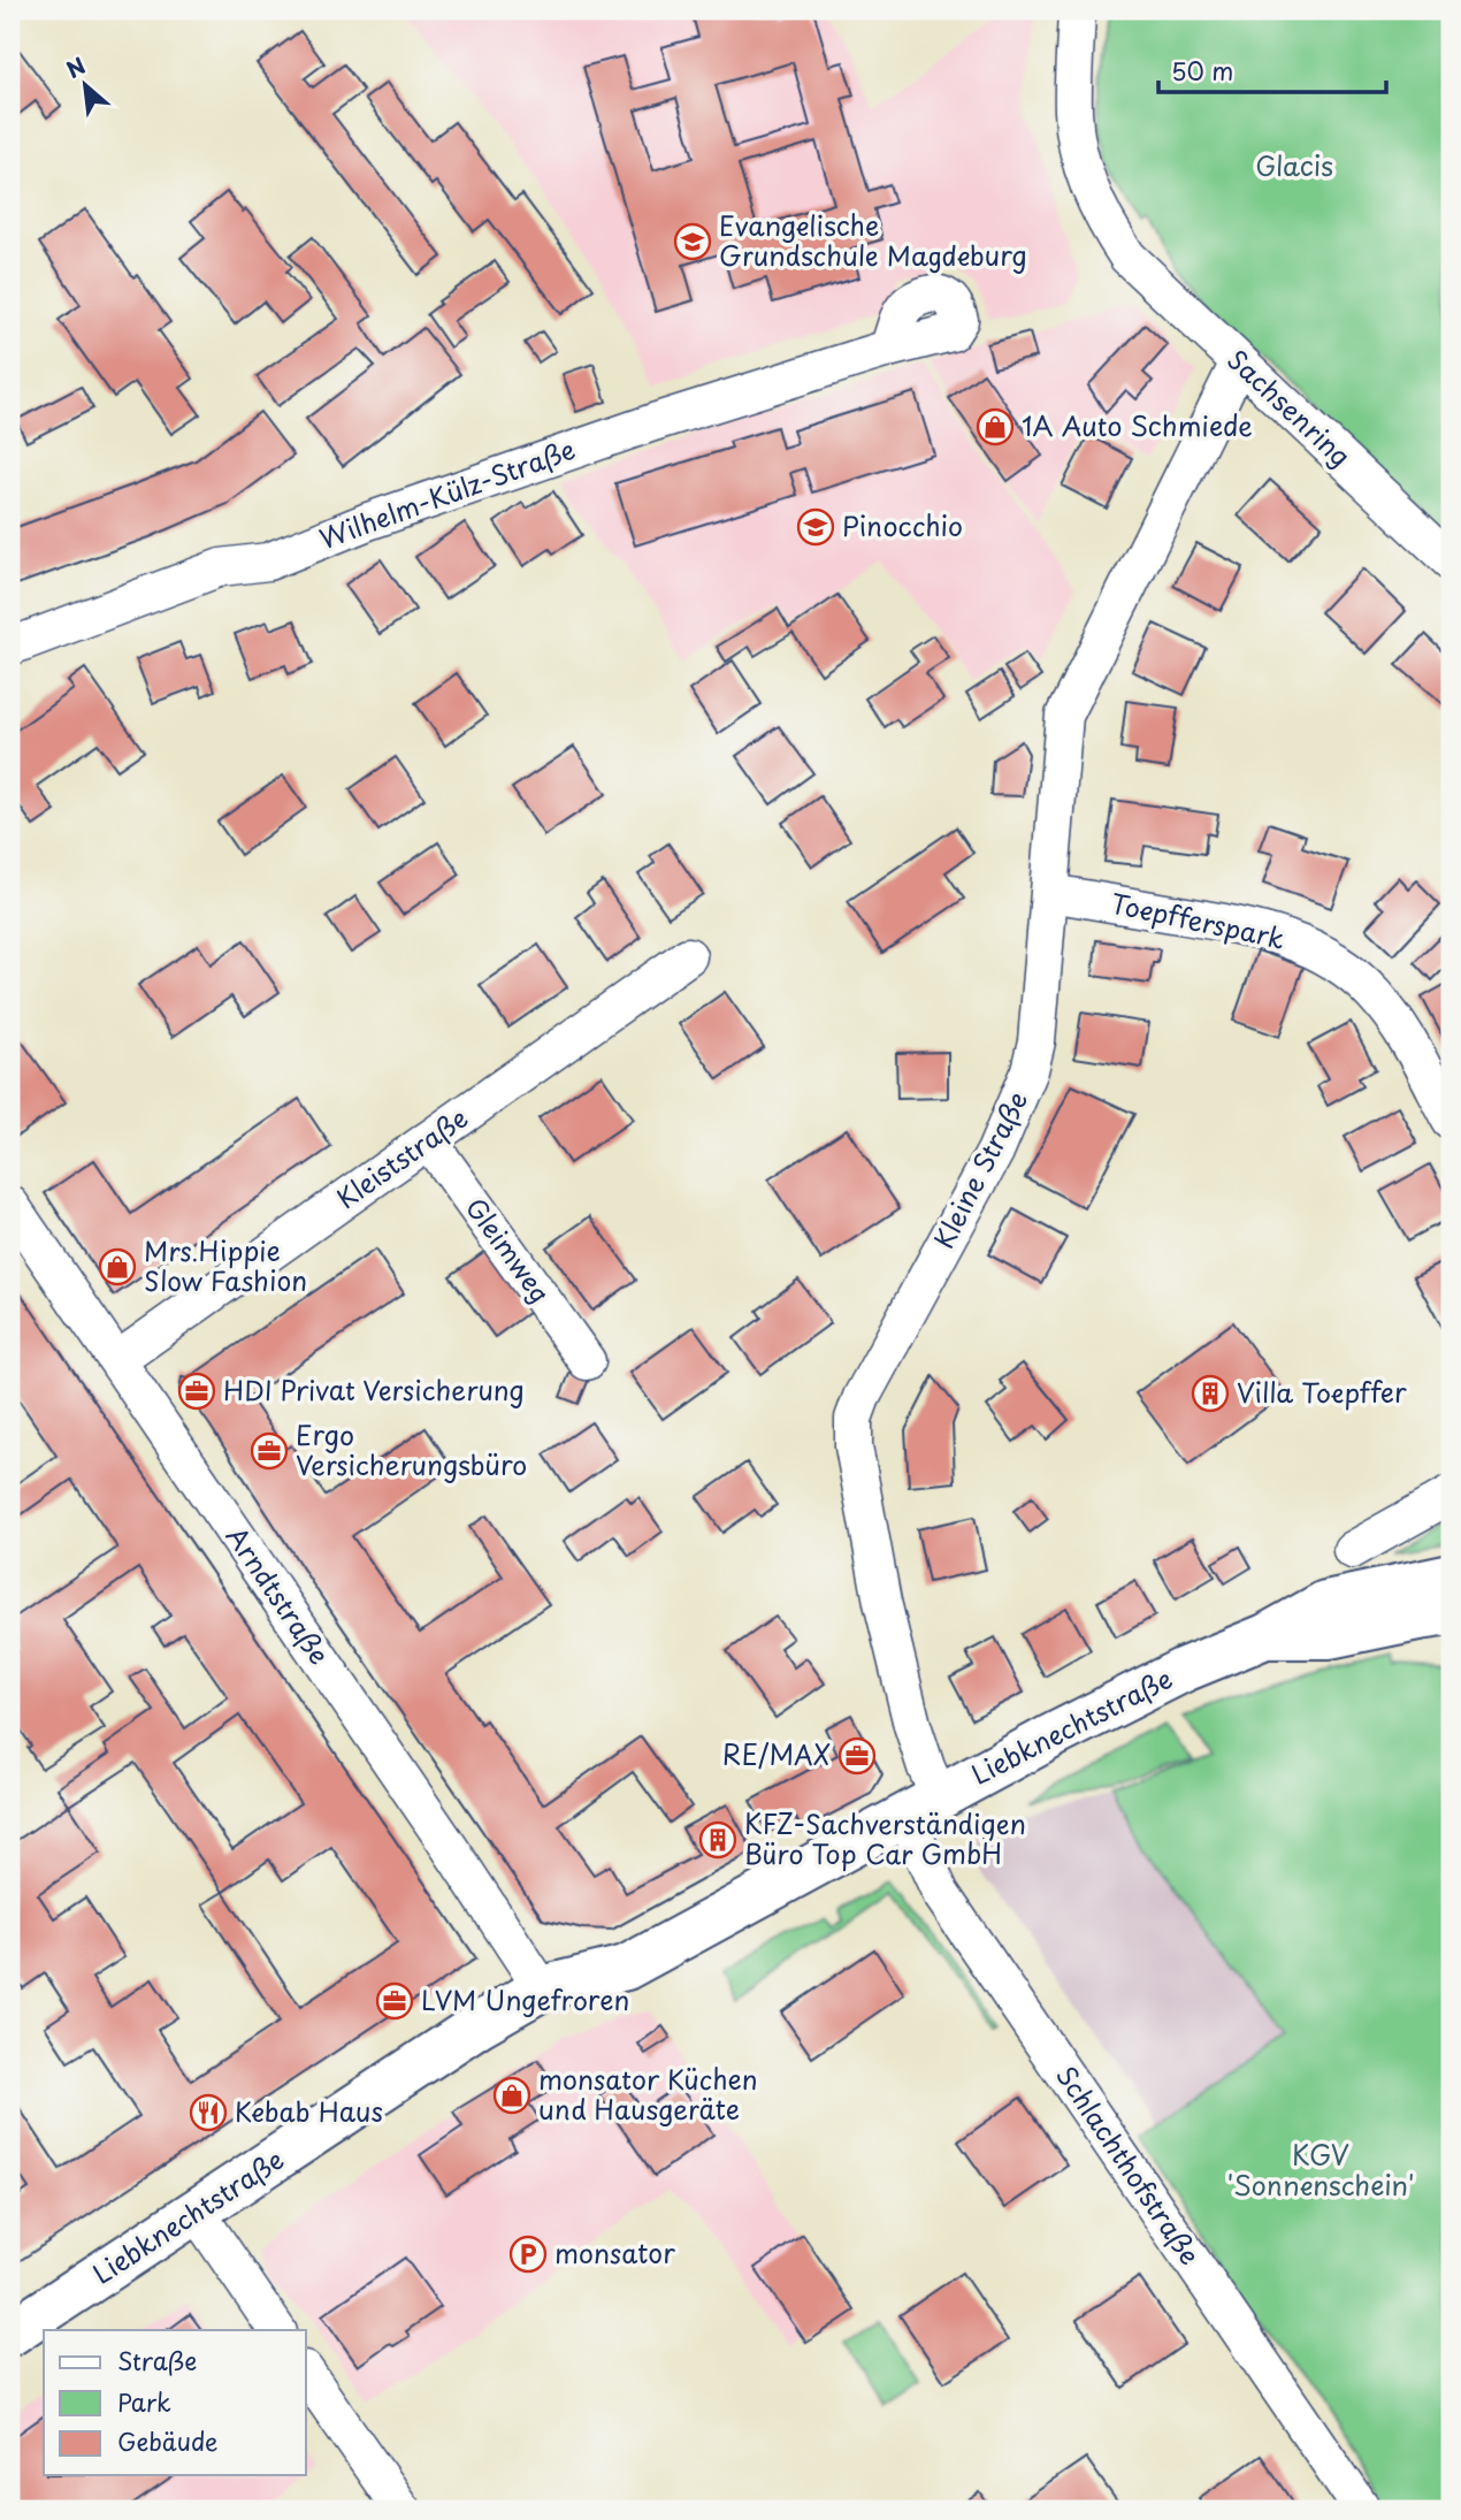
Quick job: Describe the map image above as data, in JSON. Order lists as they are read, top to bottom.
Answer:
{
  "streets": {
    "main road": ["Liebknechtstraße"],
    "street": [
      "Sachsenring",
      "Wilhelm-Külz-Straße",
      "Toepfferspark",
      "Kleiststraße",
      "Kleine Straße",
      "Gleimweg",
      "Arndtstraße",
      "Schlachthofstraße"
    ]
  },
  "crossings": [
    ["Sachsenring", "Kleine Straße"],
    ["Toepfferspark", "Kleine Straße"],
    ["Kleiststraße", "Gleimweg"],
    ["Kleiststraße", "Arndtstraße"],
    ["Kleine Straße", "Liebknechtstraße"],
    ["Kleine Straße", "Schlachthofstraße"],
    ["Arndtstraße", "Liebknechtstraße"],
    ["Liebknechtstraße", "Schlachthofstraße"]
  ],
  "parks": ["Glacis", "KGV 'Sonnenschein'"],
  "places": {
    "school or university": ["Evangelische Grundschule Magdeburg", "Pinocchio"],
    "shop": ["1A Auto Schmiede", "Mrs.Hippie Slow Fashion", "monsator Küchen und Hausgeräte"],
    "office": [
      "HDI Privat Versicherung",
      "Ergo Versicherungsbüro",
      "RE/MAX",
      "LVM Ungefroren"
    ],
    "building": ["Villa Toepffer", "KFZ-Sachverständigen Büro Top Car GmbH"],
    "restaurant": ["Kebab Haus"],
    "parking": ["monsator"]
  },
  "legend": ["Straße", "Park", "Gebäude"],
  "scale_bar": "50 m",
  "north": "top left"
}
